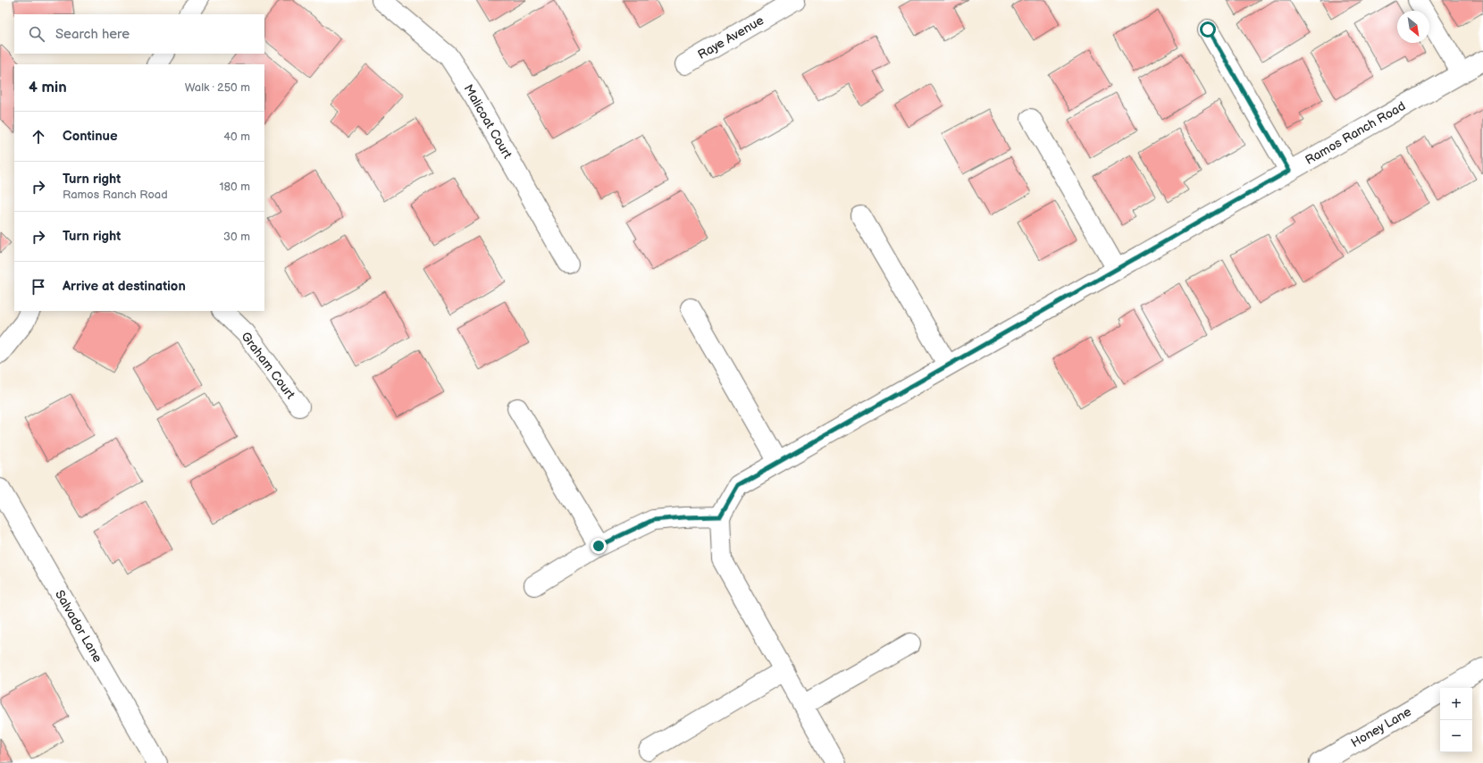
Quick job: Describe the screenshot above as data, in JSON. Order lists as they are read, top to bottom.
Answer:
{
  "streets": {
    "street": [
      "Raye Avenue",
      "Malicoat Court",
      "Ramos Ranch Road",
      "Graham Court",
      "Salvador Lane",
      "Honey Lane"
    ]
  },
  "north": "bottom right",
  "page": {
    "search": "Search here",
    "heading": ["4 min", "Walk · 250 m"],
    "list": [
      ["Continue", "40 m"],
      ["Turn right", "Ramos Ranch Road", "180 m"],
      ["Turn right", "30 m"],
      "Arrive at destination"
    ],
    "map_buttons": ["+", "−"]
  }
}
